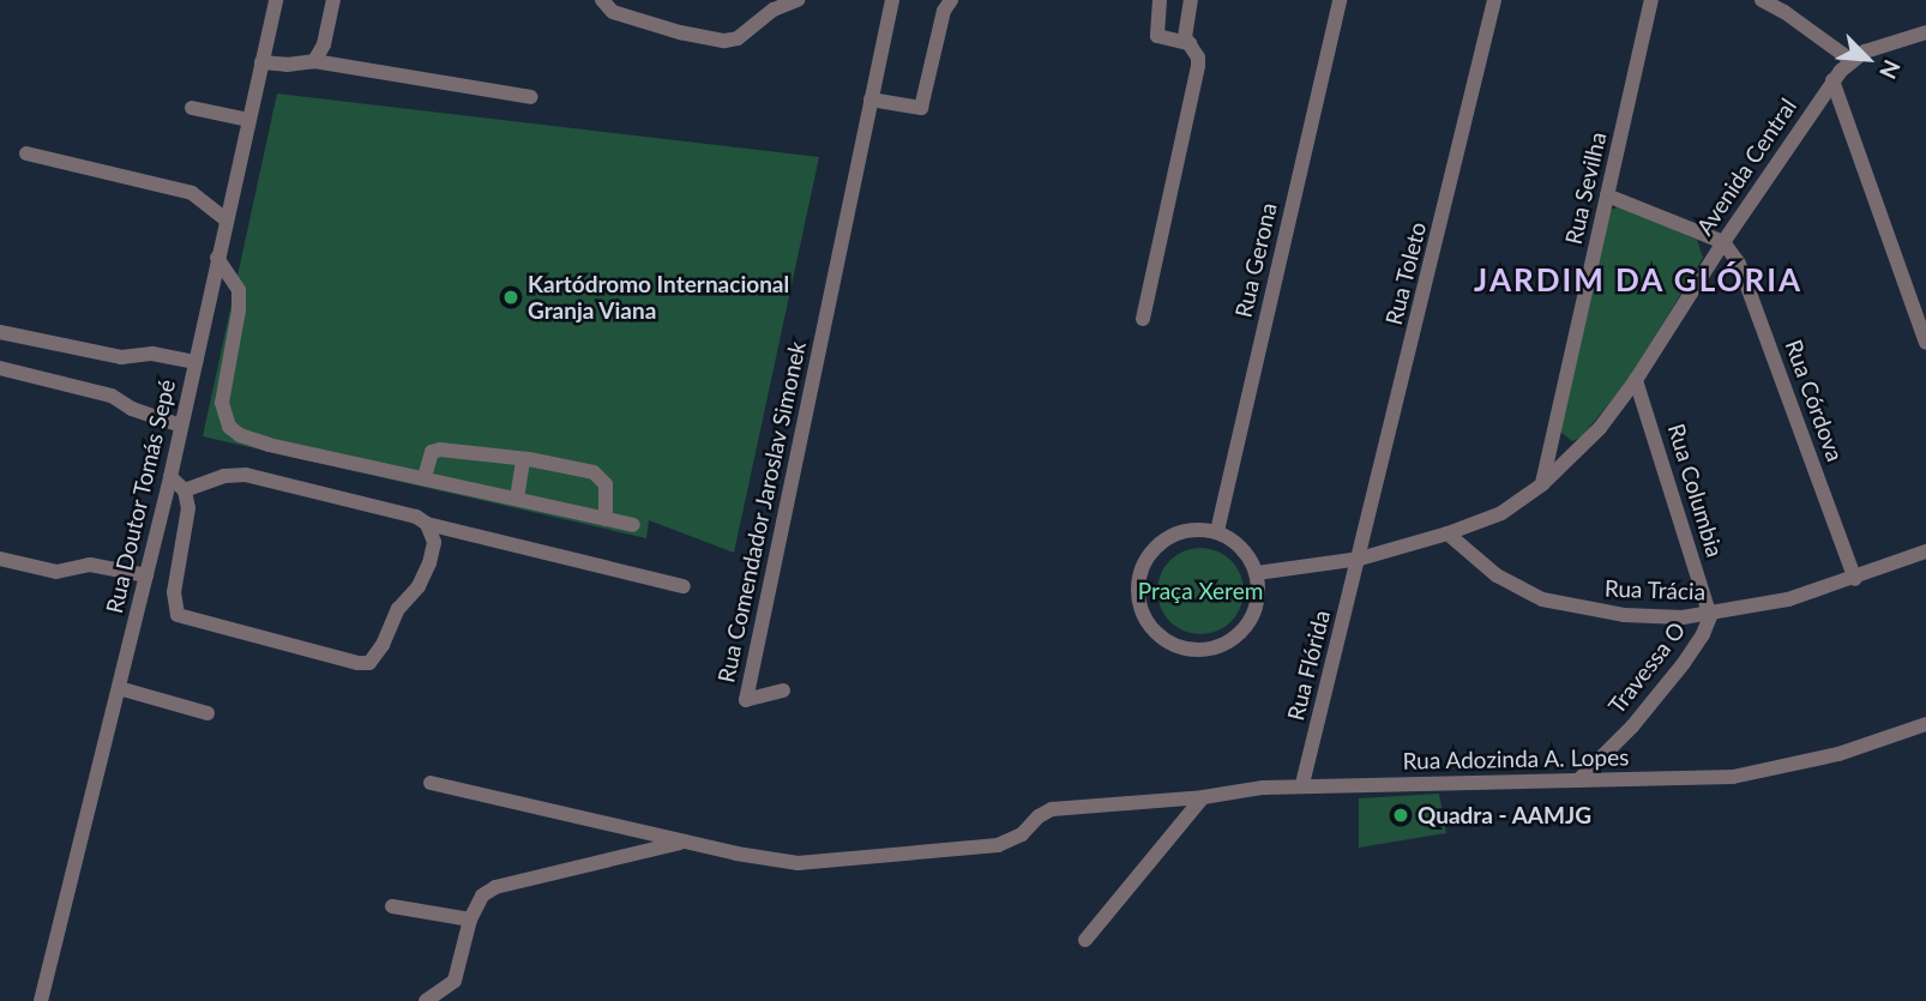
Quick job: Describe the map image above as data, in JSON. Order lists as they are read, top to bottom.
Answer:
{
  "streets": {
    "street": [
      "Avenida Central",
      "Rua Sevilha",
      "Rua Gerona",
      "Rua Toleto",
      "Rua Córdova",
      "Rua Columbia",
      "Rua Doutor Tomás Sepé",
      "Rua Comendador Jaroslav Simonek",
      "Rua Trácia",
      "Rua Flórida",
      "Travessa O",
      "Rua Adozinda A. Lopes"
    ]
  },
  "crossings": [
    ["Avenida Central", "Rua Sevilha"],
    ["Avenida Central", "Rua Gerona"],
    ["Avenida Central", "Rua Toleto"],
    ["Avenida Central", "Rua Córdova"],
    ["Avenida Central", "Rua Columbia"],
    ["Avenida Central", "Rua Trácia"],
    ["Avenida Central", "Rua Flórida"],
    ["Rua Toleto", "Rua Flórida"],
    ["Rua Córdova", "Rua Trácia"],
    ["Rua Columbia", "Rua Trácia"],
    ["Rua Columbia", "Travessa O"],
    ["Rua Trácia", "Travessa O"],
    ["Rua Flórida", "Rua Adozinda A. Lopes"],
    ["Travessa O", "Rua Adozinda A. Lopes"]
  ],
  "districts": ["JARDIM DA GLÓRIA"],
  "parks": ["Praça Xerem"],
  "places": ["Kartódromo Internacional Granja Viana", "Quadra - AAMJG"],
  "north": "bottom right"
}
